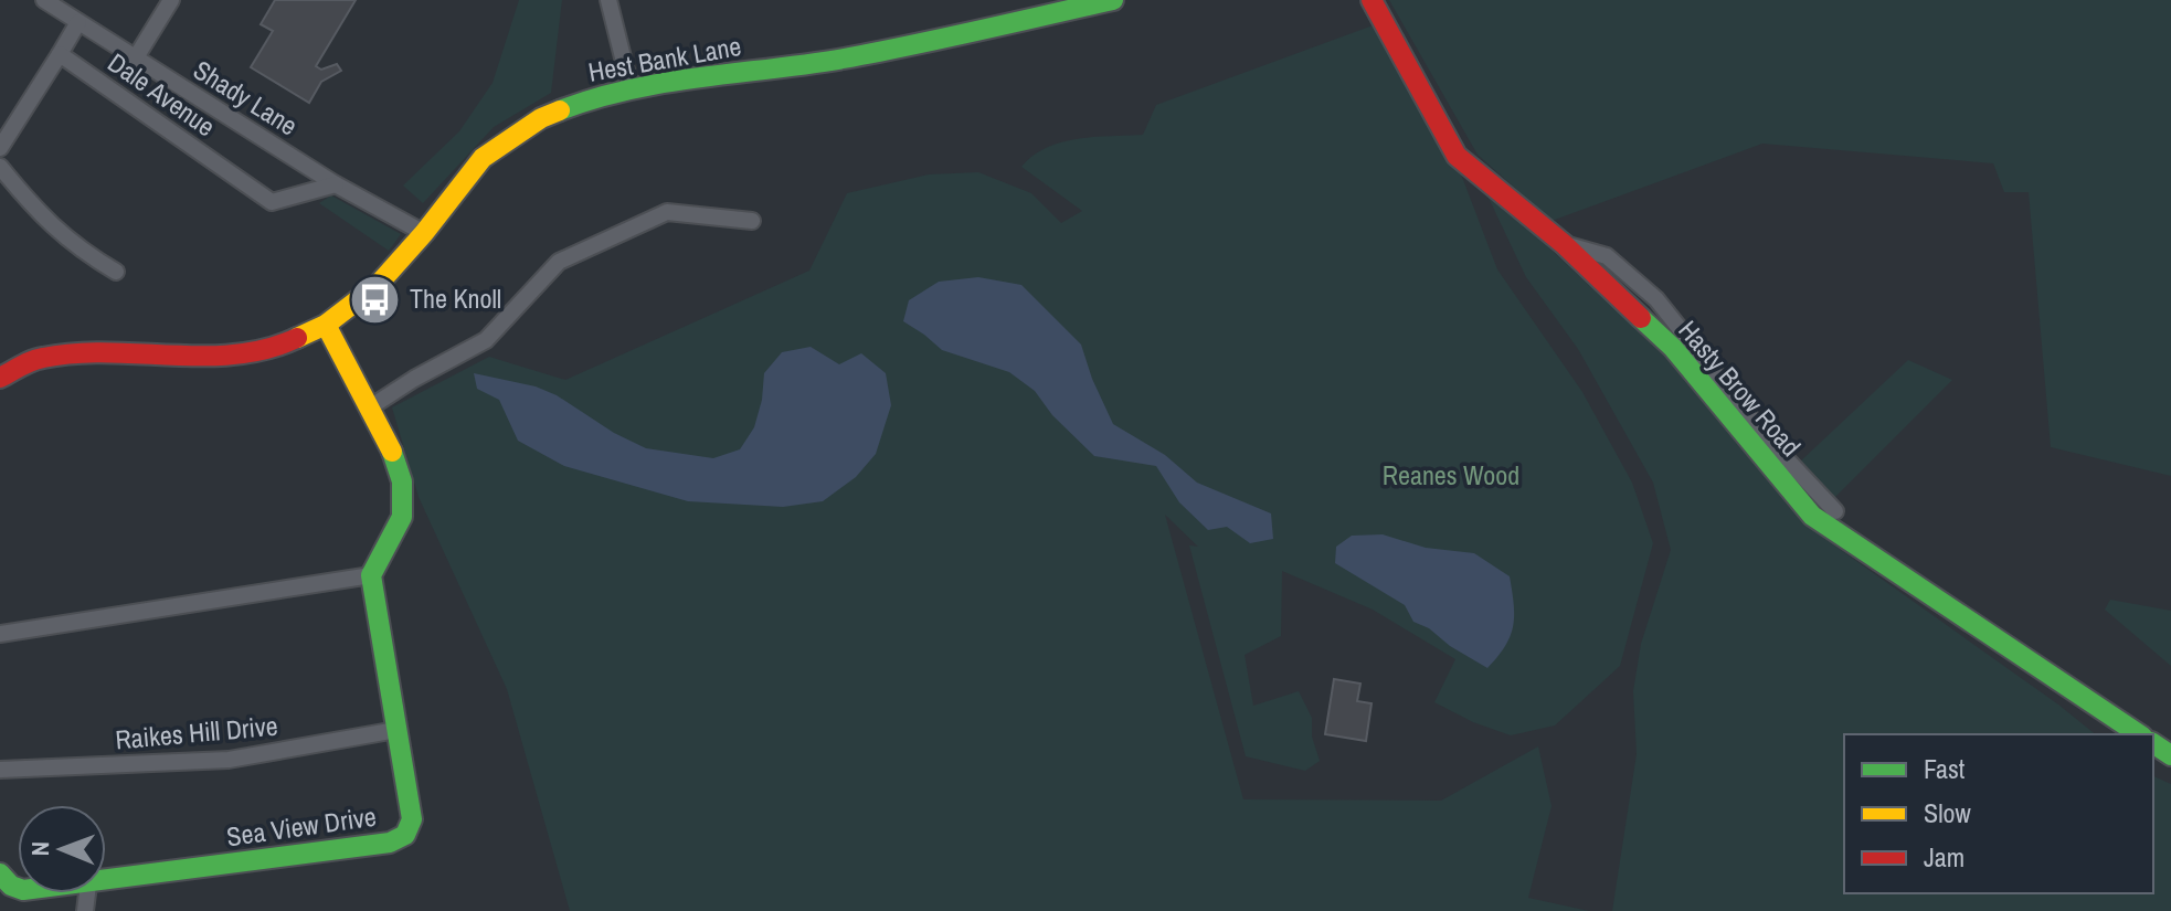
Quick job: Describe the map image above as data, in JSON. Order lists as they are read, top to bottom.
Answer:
{
  "streets": {
    "street": [
      "Hest Bank Lane",
      "Dale Avenue",
      "Shady Lane",
      "Hasty Brow Road",
      "Raikes Hill Drive",
      "Sea View Drive"
    ]
  },
  "crossings": [
    ["Hest Bank Lane", "Shady Lane"],
    ["Dale Avenue", "Shady Lane"],
    ["Raikes Hill Drive", "Sea View Drive"]
  ],
  "parks": ["Reanes Wood"],
  "places": {
    "bus stop": ["The Knoll"]
  },
  "legend": ["Fast", "Slow", "Jam"],
  "north": "left"
}
